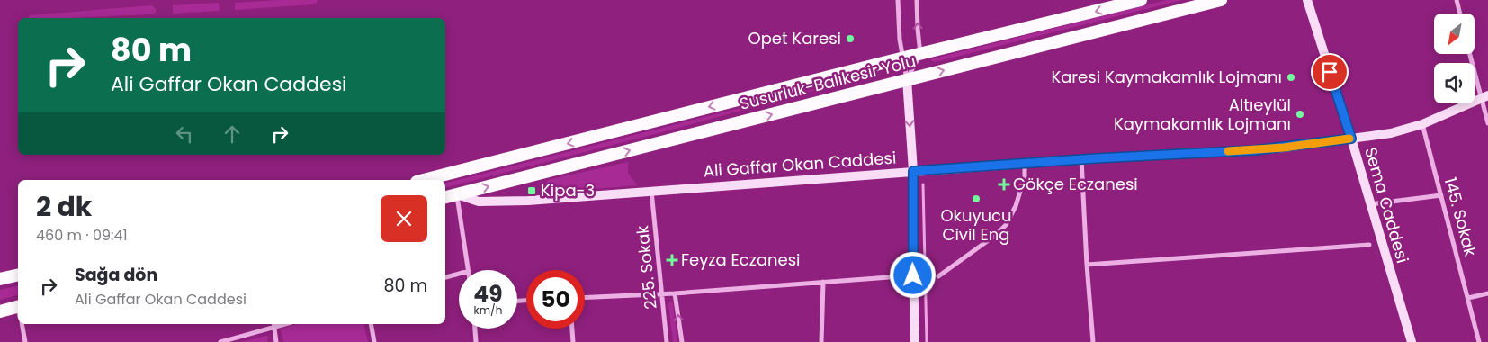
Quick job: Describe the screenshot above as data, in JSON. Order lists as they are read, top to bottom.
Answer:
{
  "streets": {
    "highway": ["Susurluk-Balıkesir Yolu"],
    "main road": ["Ali Gaffar Okan Caddesi", "Sema Caddesi"],
    "street": ["145. Sokak", "225. Sokak"]
  },
  "crossings": [
    ["Susurluk-Balıkesir Yolu", "Ali Gaffar Okan Caddesi"],
    ["Ali Gaffar Okan Caddesi", "Sema Caddesi"],
    ["Ali Gaffar Okan Caddesi", "145. Sokak"],
    ["Ali Gaffar Okan Caddesi", "225. Sokak"]
  ],
  "places": {
    "other": [
      "Opet Karesi",
      "Karesi Kaymakamlık Lojmanı",
      "Altıeylül Kaymakamlık Lojmanı",
      "Okuyucu Civil Eng"
    ],
    "health": ["Gökçe Eczanesi", "Feyza Eczanesi"],
    "transit": ["Kipa-3"]
  },
  "north": "bottom left",
  "page": {
    "turn": ["80 m", "Ali Gaffar Okan Caddesi"],
    "heading": ["2 dk", "460 m · 09:41"],
    "list": [
      {
        "name": "Sağa dön",
        "note": "Ali Gaffar Okan Caddesi",
        "value": "80 m"
      }
    ],
    "speed": "49 km/h",
    "limit": "50"
  }
}
